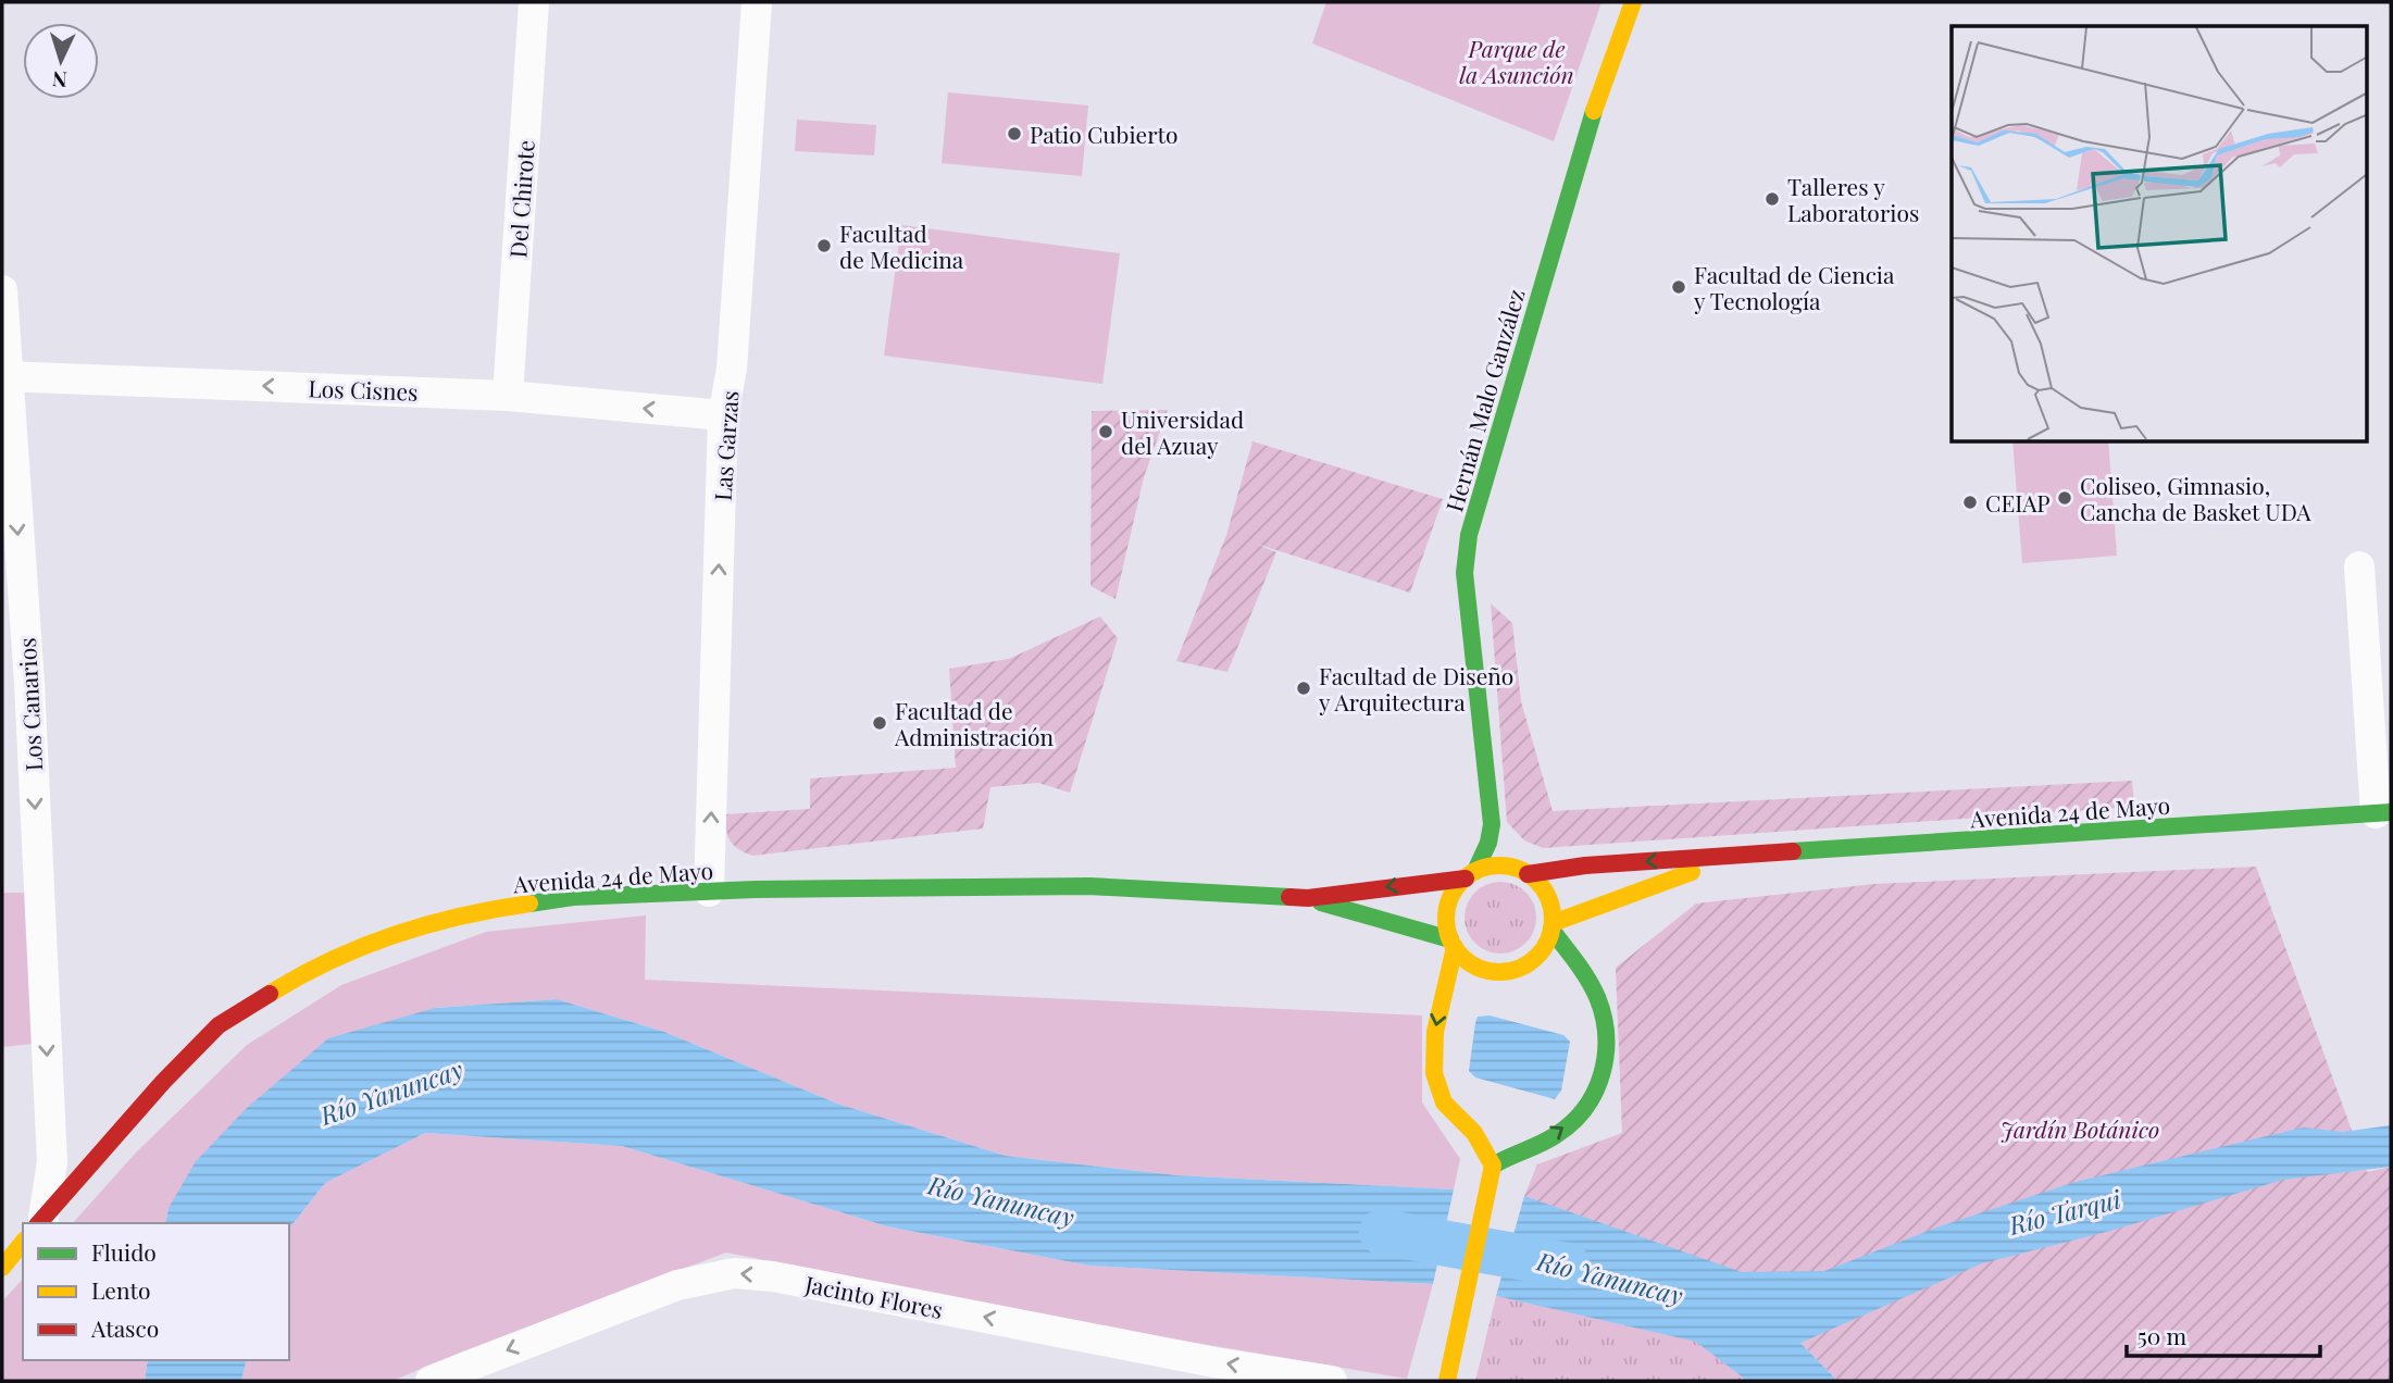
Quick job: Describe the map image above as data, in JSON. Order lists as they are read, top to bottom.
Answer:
{
  "streets": {
    "main road": ["Hernán Malo Ganzález", "Avenida 24 de Mayo"],
    "street": [
      "Del Chirote",
      "Los Cisnes",
      "Las Garzas",
      "Los Canarios",
      "Jacinto Flores"
    ]
  },
  "crossings": [
    ["Del Chirote", "Los Cisnes"],
    ["Los Cisnes", "Las Garzas"],
    ["Los Cisnes", "Los Canarios"],
    ["Hernán Malo Ganzález", "Avenida 24 de Mayo"],
    ["Las Garzas", "Avenida 24 de Mayo"],
    ["Los Canarios", "Avenida 24 de Mayo"]
  ],
  "one_way": [
    "Los Cisnes",
    "Las Garzas",
    "Los Canarios",
    "Jacinto Flores"
  ],
  "water": ["Río Yanuncay", "Río Tarqui"],
  "parks": ["Parque de la Asunción", "Jardín Botánico"],
  "places": [
    "Patio Cubierto",
    "Talleres y Laboratorios",
    "Facultad de Medicina",
    "Facultad de Ciencia y Tecnología",
    "Universidad del Azuay",
    "Coliseo, Gimnasio, Cancha de Basket UDA",
    "CEIAP",
    "Facultad de Diseño y Arquitectura",
    "Facultad de Administración"
  ],
  "legend": ["Fluido", "Lento", "Atasco"],
  "scale_bar": "50 m",
  "north": "bottom"
}
